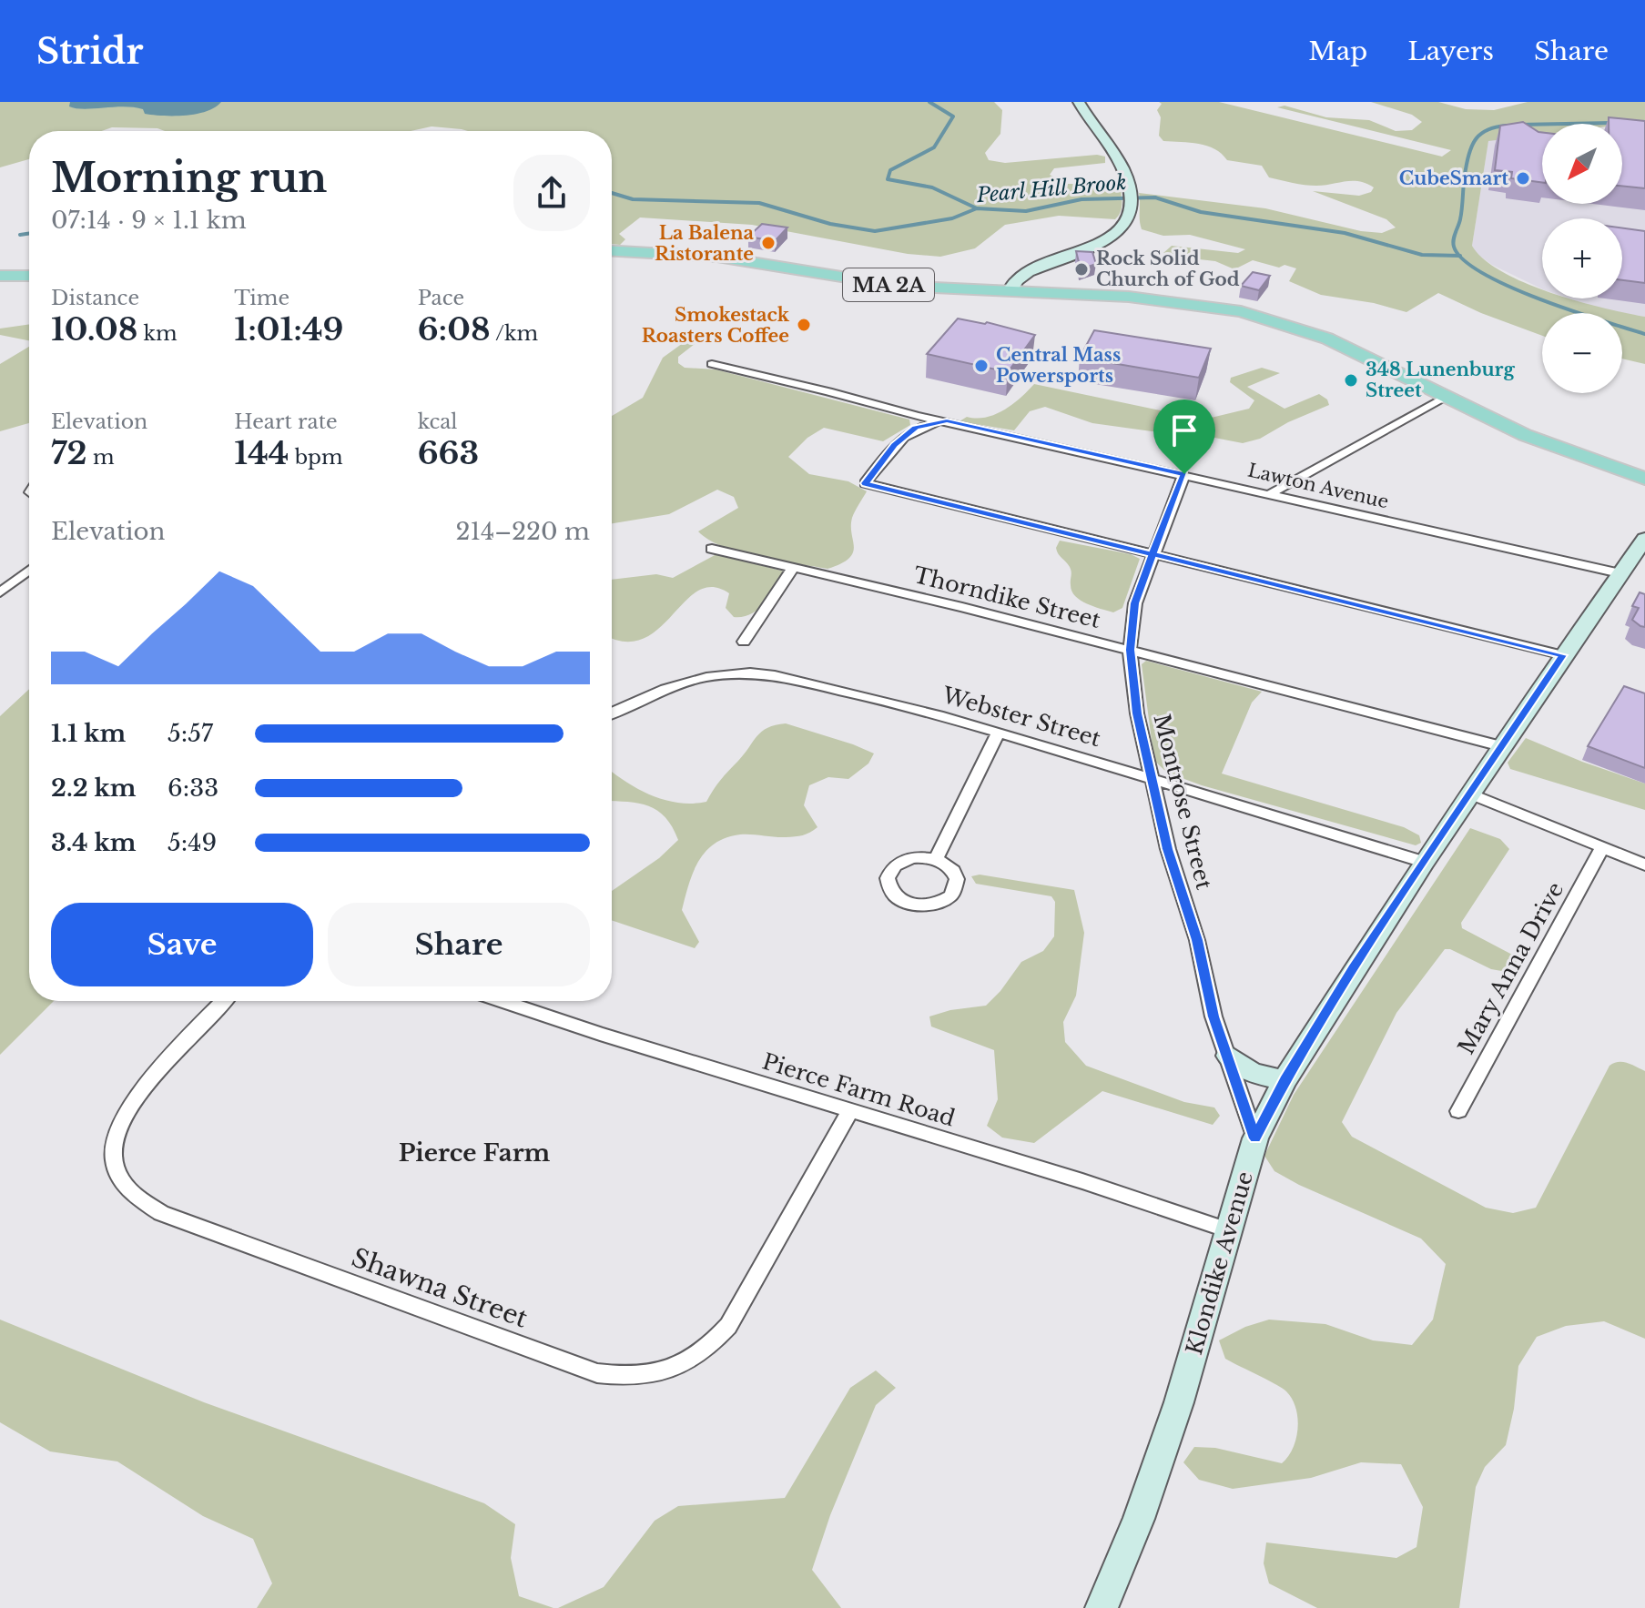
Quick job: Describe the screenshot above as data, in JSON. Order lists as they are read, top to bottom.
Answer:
{
  "streets": {
    "main road": ["MA 2A"],
    "street": [
      "Lawton Avenue",
      "Thorndike Street",
      "Webster Street",
      "Montrose Street",
      "Mary Anna Drive",
      "Pierce Farm Road",
      "Klondike Avenue",
      "Shawna Street"
    ]
  },
  "crossings": [
    ["Lawton Avenue", "Montrose Street"],
    ["Lawton Avenue", "Klondike Avenue"],
    ["Thorndike Street", "Montrose Street"],
    ["Thorndike Street", "Klondike Avenue"],
    ["Webster Street", "Montrose Street"],
    ["Webster Street", "Klondike Avenue"],
    ["Montrose Street", "Klondike Avenue"],
    ["Pierce Farm Road", "Klondike Avenue"],
    ["Pierce Farm Road", "Shawna Street"]
  ],
  "districts": ["Pierce Farm"],
  "water": ["Pearl Hill Brook"],
  "places": [
    "CubeSmart",
    "La Balena Ristorante",
    "Rock Solid Church of God",
    "Smokestack Roasters Coffee",
    "Central Mass Powersports",
    "348 Lunenburg Street"
  ],
  "north": "bottom left",
  "page": {
    "header": "Stridr",
    "nav": ["Map", "Layers", "Share"],
    "map_buttons": ["+", "−"],
    "heading": ["Morning run", "07:14 · 9 × 1.1 km"],
    "stats": [
      ["Distance", "10.08 km"],
      ["Time", "1:01:49"],
      ["Pace", "6:08 /km"],
      ["Elevation", "72 m"],
      ["Heart rate", "144 bpm"],
      ["kcal", "663"]
    ],
    "chart": ["Elevation", "214–220 m"],
    "list": [
      {
        "name": "1.1 km",
        "note": "5:57"
      },
      {
        "name": "2.2 km",
        "note": "6:33"
      },
      {
        "name": "3.4 km",
        "note": "5:49"
      }
    ],
    "buttons": ["Save", "Share"]
  }
}
